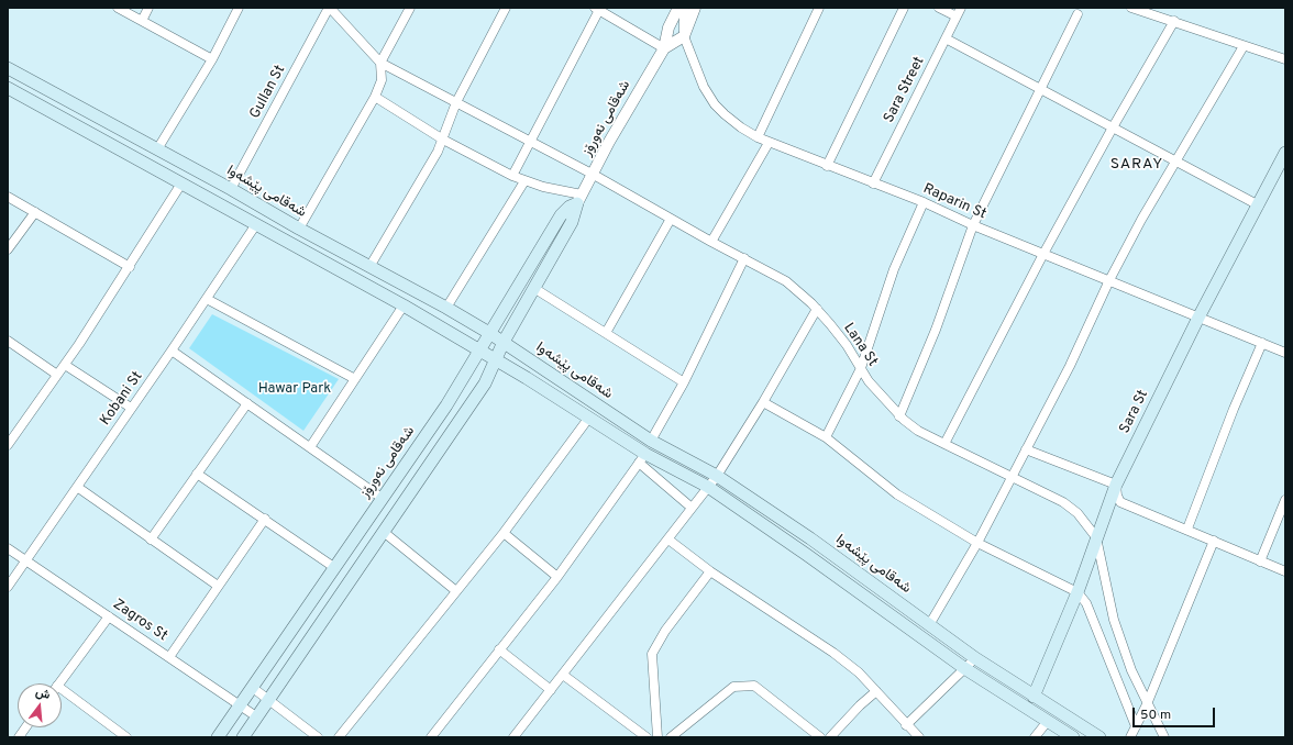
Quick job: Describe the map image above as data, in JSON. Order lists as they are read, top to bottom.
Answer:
{
  "streets": {
    "main road": ["شەقامی نەورۆز", "شەقامی پێشەوا", "Sara St"],
    "street": [
      "Sara Street",
      "Gullan St",
      "Raparin St",
      "Lana St",
      "Kobani St",
      "Zagros St"
    ]
  },
  "crossings": [
    ["Sara Street", "Raparin St"],
    ["Gullan St", "شەقامی پێشەوا"],
    ["شەقامی نەورۆز", "شەقامی پێشەوا"],
    ["شەقامی نەورۆز", "Raparin St"],
    ["شەقامی نەورۆز", "Lana St"],
    ["شەقامی نەورۆز", "Zagros St"],
    ["شەقامی پێشەوا", "Sara St"],
    ["Raparin St", "Sara St"],
    ["Lana St", "Sara St"],
    ["Kobani St", "Zagros St"]
  ],
  "districts": ["SARAY"],
  "parks": ["Hawar Park"],
  "scale_bar": "50 m",
  "north": "top"
}
